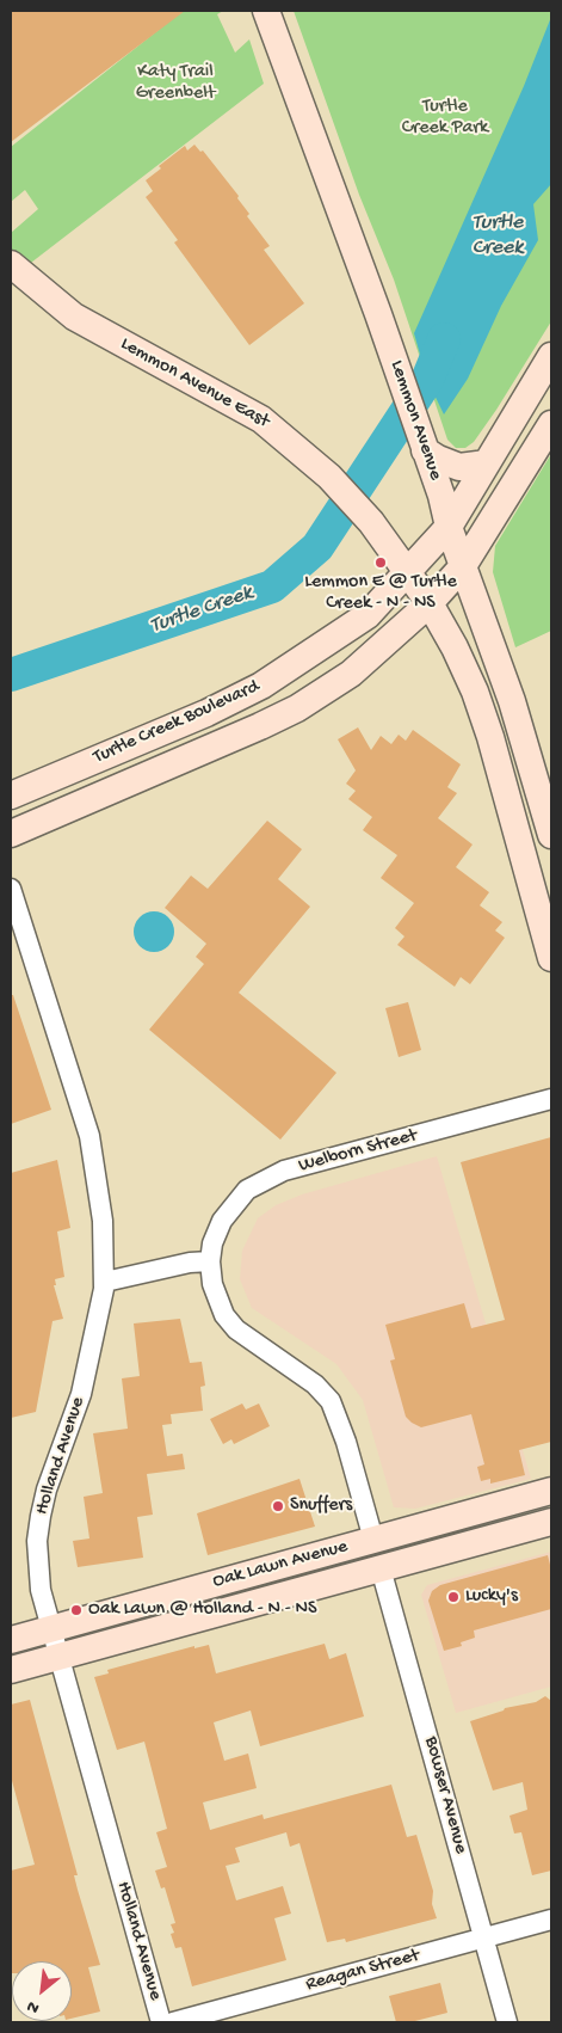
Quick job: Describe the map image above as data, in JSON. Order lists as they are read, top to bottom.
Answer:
{
  "streets": {
    "main road": [
      "Lemmon Avenue East",
      "Lemmon Avenue",
      "Turtle Creek Boulevard",
      "Oak Lawn Avenue"
    ],
    "street": [
      "Welborn Street",
      "Holland Avenue",
      "Bowser Avenue",
      "Reagan Street"
    ]
  },
  "crossings": [
    ["Lemmon Avenue East", "Turtle Creek Boulevard"],
    ["Lemmon Avenue", "Turtle Creek Boulevard"],
    ["Holland Avenue", "Oak Lawn Avenue"],
    ["Oak Lawn Avenue", "Bowser Avenue"],
    ["Bowser Avenue", "Reagan Street"]
  ],
  "water": ["Turtle Creek"],
  "parks": ["Katy Trail Greenbelt", "Turtle Creek Park"],
  "places": [
    "Lemmon E @ Turtle Creek - N - NS",
    "Snuffers",
    "Lucky's",
    "Oak Lawn @ Holland - N - NS"
  ],
  "north": "bottom left"
}
